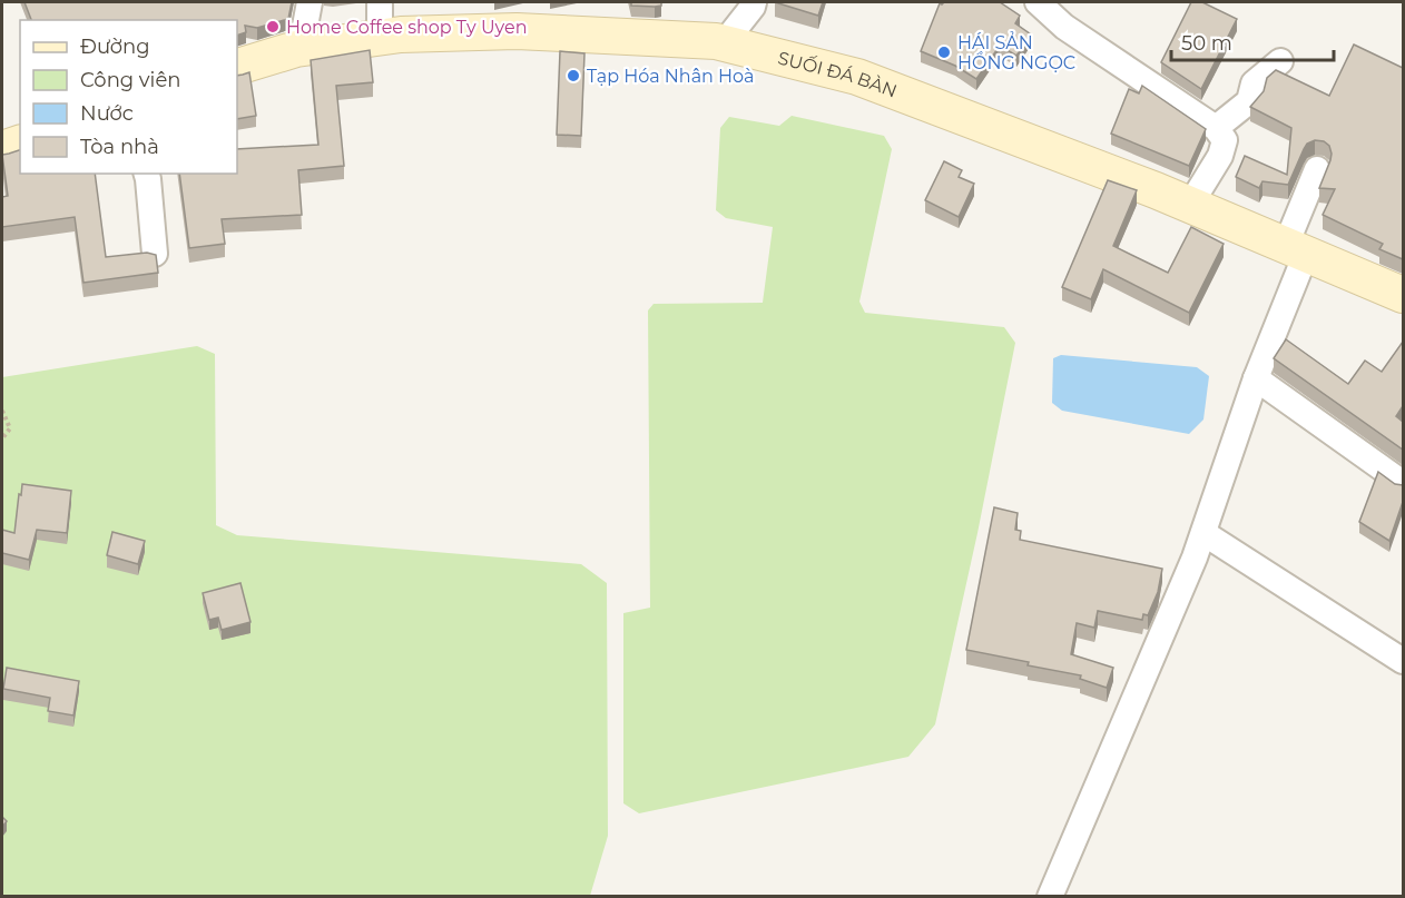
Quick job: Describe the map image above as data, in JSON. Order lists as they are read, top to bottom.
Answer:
{
  "streets": {
    "street": ["SUỐI ĐÁ BÀN"]
  },
  "places": ["Home Coffee shop Ty Uyen", "HÁI SẢN HỒNG NGỌC", "Tạp Hóa Nhân Hoà"],
  "legend": [
    "Đường",
    "Công viên",
    "Nước",
    "Tòa nhà"
  ],
  "scale_bar": "50 m"
}
